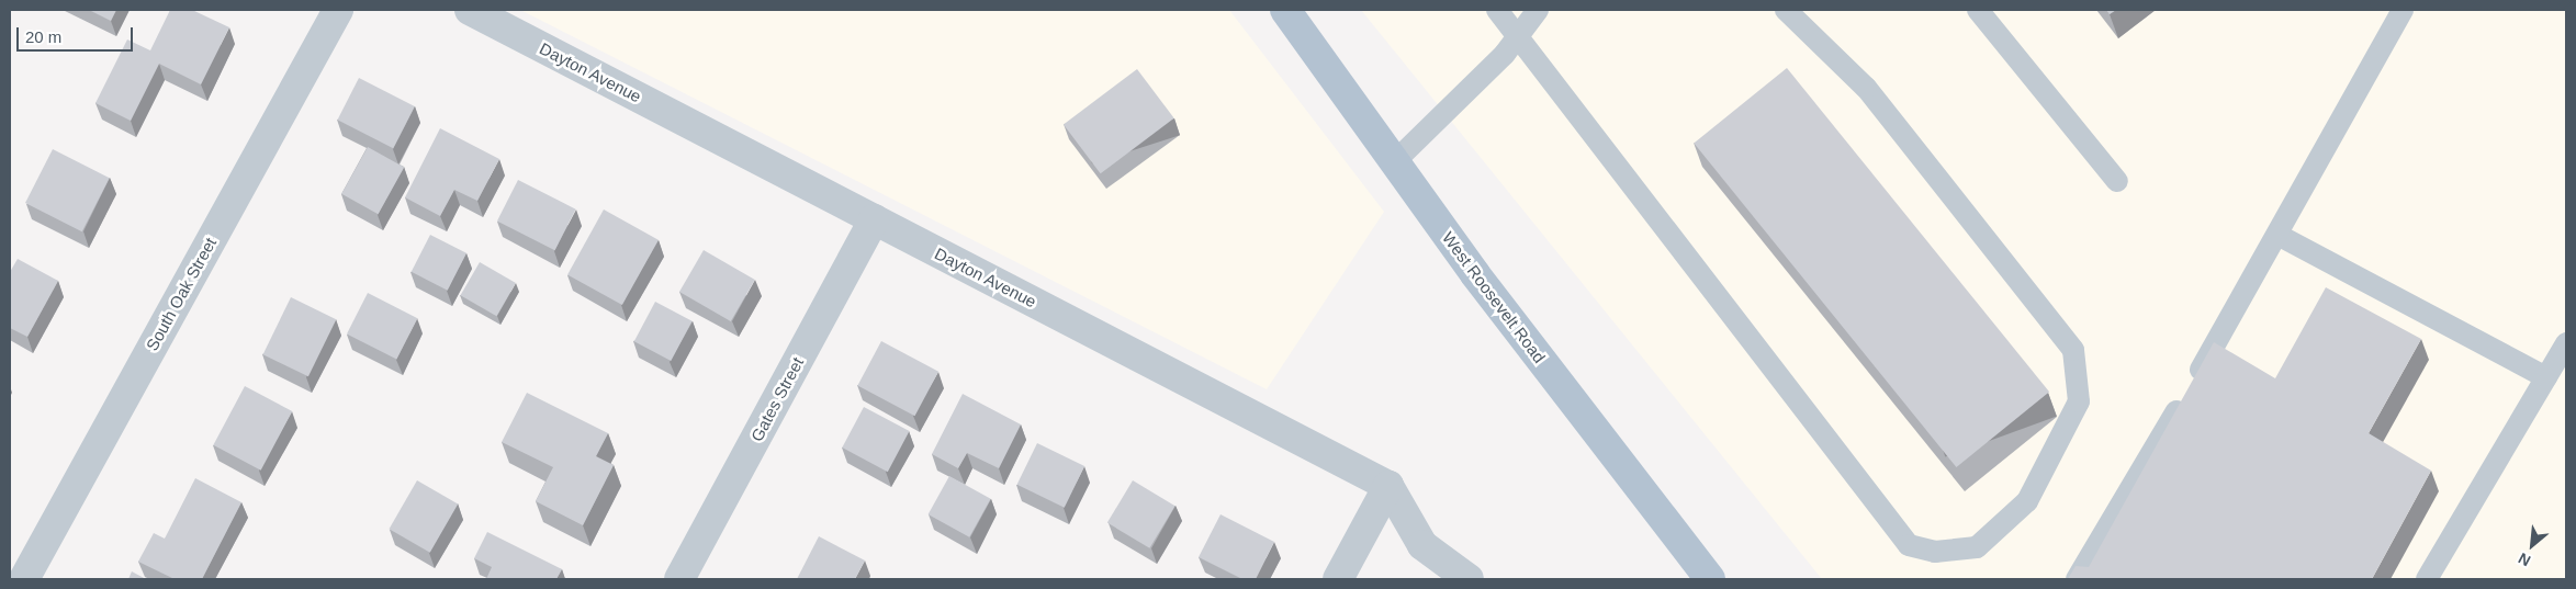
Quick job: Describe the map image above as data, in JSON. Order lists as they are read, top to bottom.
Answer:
{
  "streets": {
    "main road": ["West Roosevelt Road"],
    "street": ["Dayton Avenue", "South Oak Street", "Gates Street"]
  },
  "crossings": [
    ["Dayton Avenue", "Gates Street"]
  ],
  "scale_bar": "20 m",
  "north": "bottom left"
}
